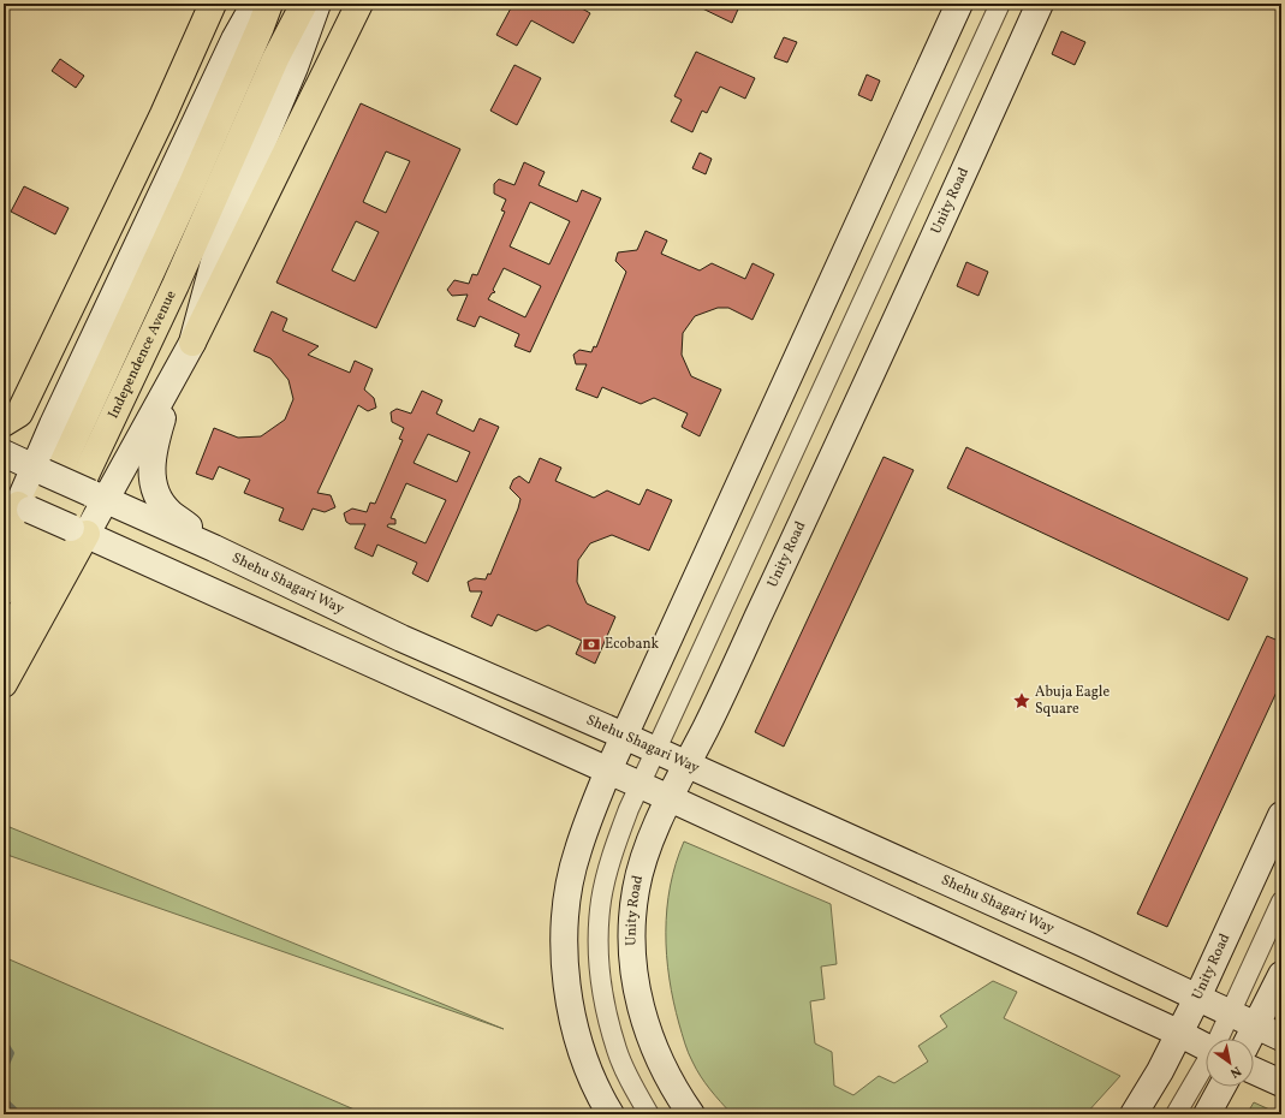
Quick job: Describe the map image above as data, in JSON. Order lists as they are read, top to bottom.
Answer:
{
  "streets": {
    "main road": ["Unity Road", "Independence Avenue", "Shehu Shagari Way"]
  },
  "crossings": [
    ["Unity Road", "Shehu Shagari Way"]
  ],
  "places": {
    "bank": ["Ecobank"],
    "place": ["Abuja Eagle Square"]
  },
  "north": "bottom right"
}
